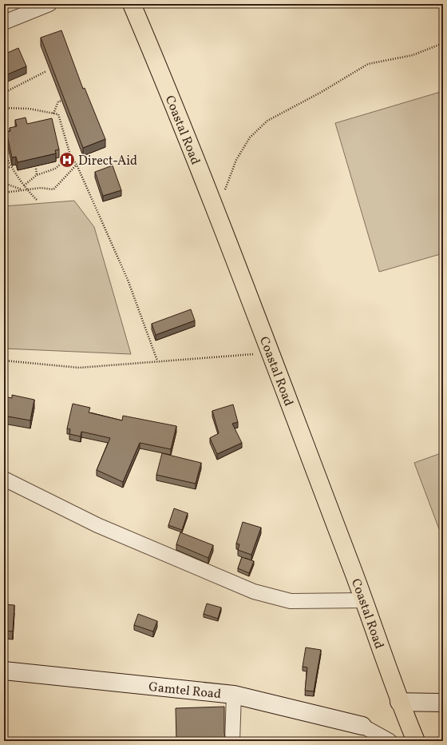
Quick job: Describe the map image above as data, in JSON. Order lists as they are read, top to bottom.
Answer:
{
  "streets": {
    "main road": ["Coastal Road"],
    "street": ["Gamtel Road"]
  },
  "places": {
    "hospital": ["Direct-Aid"]
  }
}
